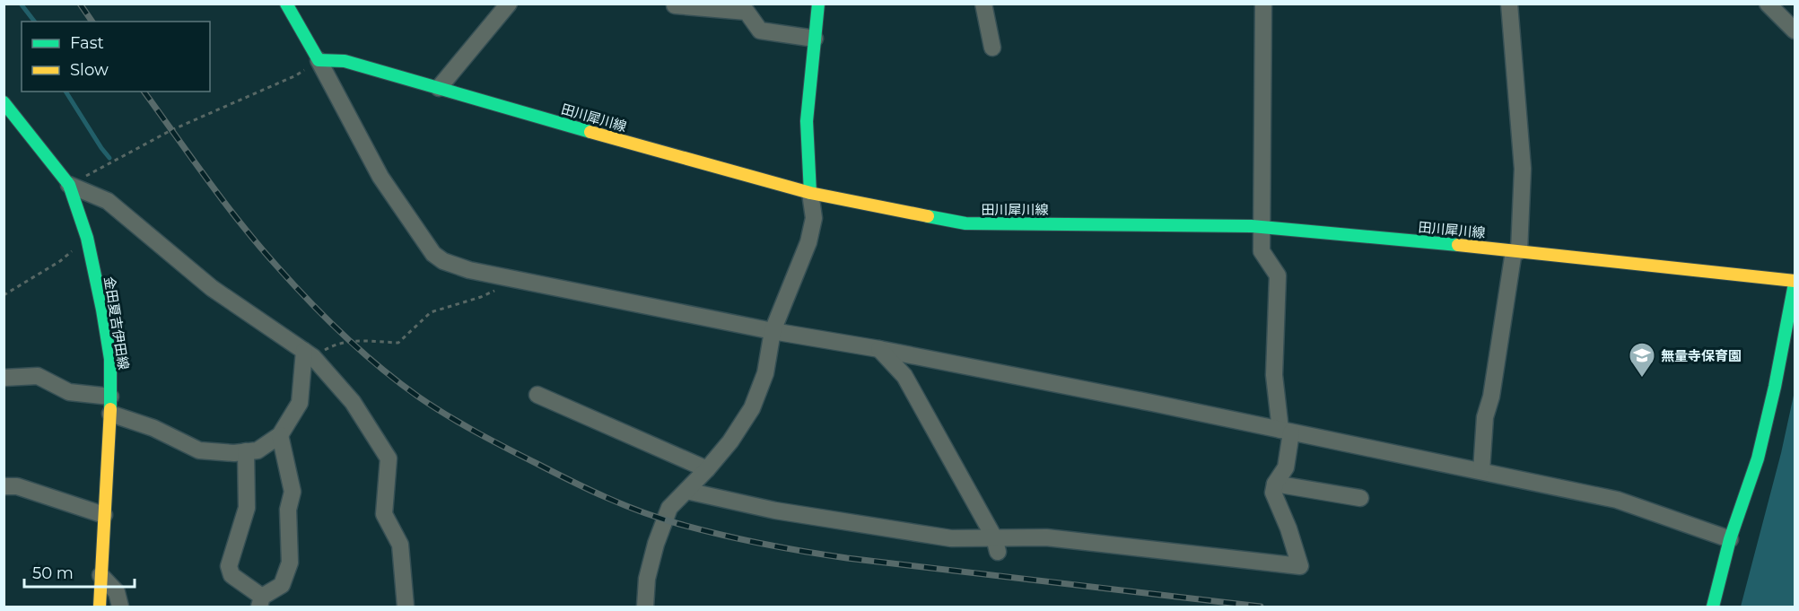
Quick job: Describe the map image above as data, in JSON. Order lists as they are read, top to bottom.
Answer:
{
  "streets": {
    "main road": ["田川犀川線", "金田夏吉伊田線"]
  },
  "places": {
    "school or university": ["無量寺保育園"]
  },
  "legend": ["Fast", "Slow"],
  "scale_bar": "50 m"
}
